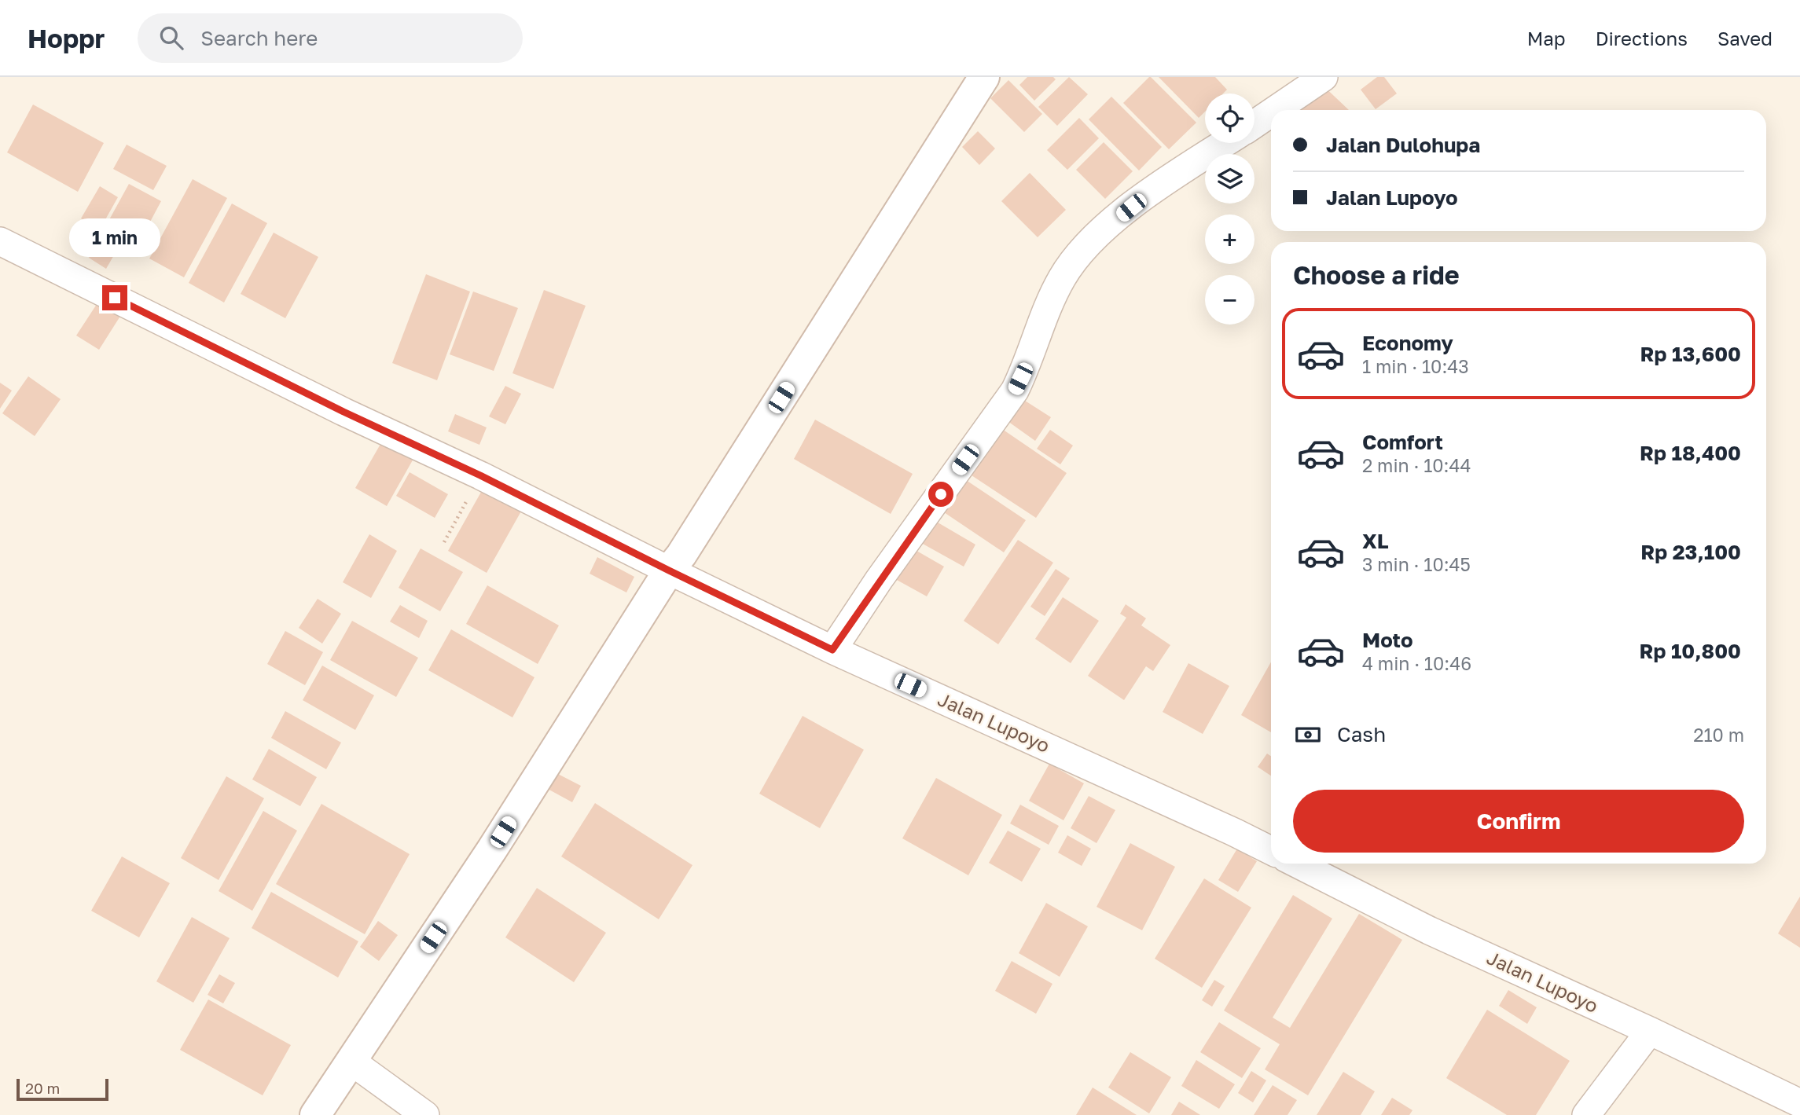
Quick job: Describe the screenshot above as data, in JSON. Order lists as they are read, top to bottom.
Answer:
{
  "streets": {
    "street": ["Jalan Lupoyo"]
  },
  "scale_bar": "20 m",
  "page": {
    "header": "Hoppr",
    "search": "Search here",
    "nav": ["Map", "Directions", "Saved"],
    "map_buttons": ["+", "−"],
    "banner": ["Jalan Dulohupa", "Jalan Lupoyo"],
    "bubble": "1 min",
    "heading": "Choose a ride",
    "list": [
      {
        "name": "Economy",
        "note": "1 min · 10:43",
        "value": "Rp 13,600"
      },
      {
        "name": "Comfort",
        "note": "2 min · 10:44",
        "value": "Rp 18,400"
      },
      {
        "name": "XL",
        "note": "3 min · 10:45",
        "value": "Rp 23,100"
      },
      {
        "name": "Moto",
        "note": "4 min · 10:46",
        "value": "Rp 10,800"
      }
    ],
    "pay": ["Cash", "210 m"],
    "buttons": "Confirm",
    "scale": "20 m"
  }
}
